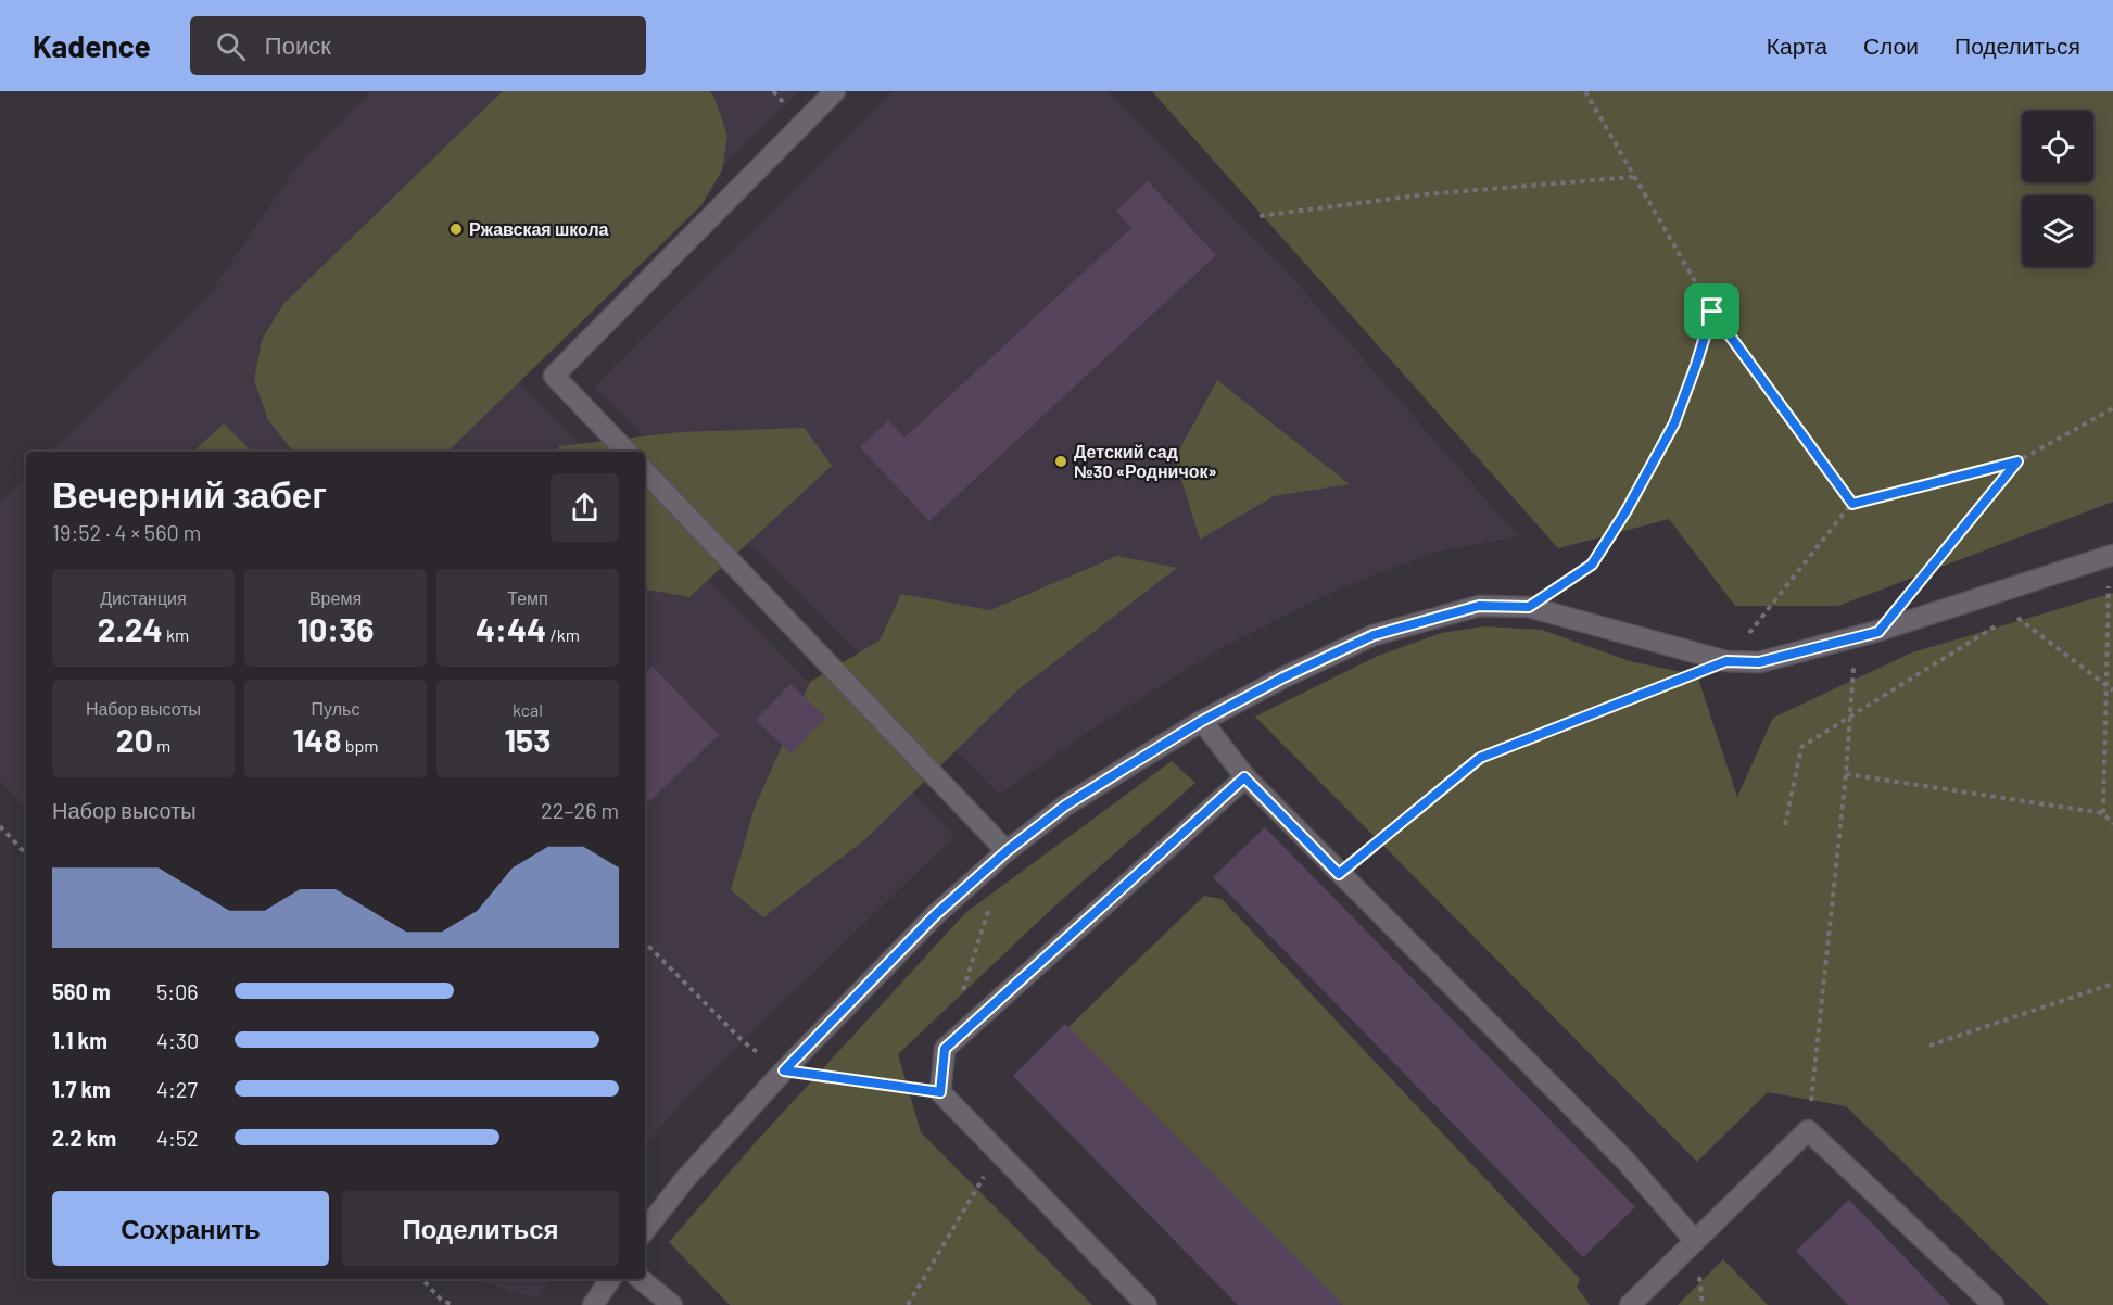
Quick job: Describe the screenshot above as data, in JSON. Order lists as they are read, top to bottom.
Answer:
{
  "places": ["Ржавская школа", "Детский сад №30 «Родничок»"],
  "page": {
    "header": "Kadence",
    "search": "Поиск",
    "nav": ["Карта", "Слои", "Поделиться"],
    "heading": ["Вечерний забег", "19:52 · 4 × 560 m"],
    "stats": [
      ["Дистанция", "2.24 km"],
      ["Время", "10:36"],
      ["Темп", "4:44 /km"],
      ["Набор высоты", "20 m"],
      ["Пульс", "148 bpm"],
      ["kcal", "153"]
    ],
    "chart": ["Набор высоты", "22–26 m"],
    "list": [
      {
        "name": "560 m",
        "note": "5:06"
      },
      {
        "name": "1.1 km",
        "note": "4:30"
      },
      {
        "name": "1.7 km",
        "note": "4:27"
      },
      {
        "name": "2.2 km",
        "note": "4:52"
      }
    ],
    "buttons": ["Сохранить", "Поделиться"]
  }
}
